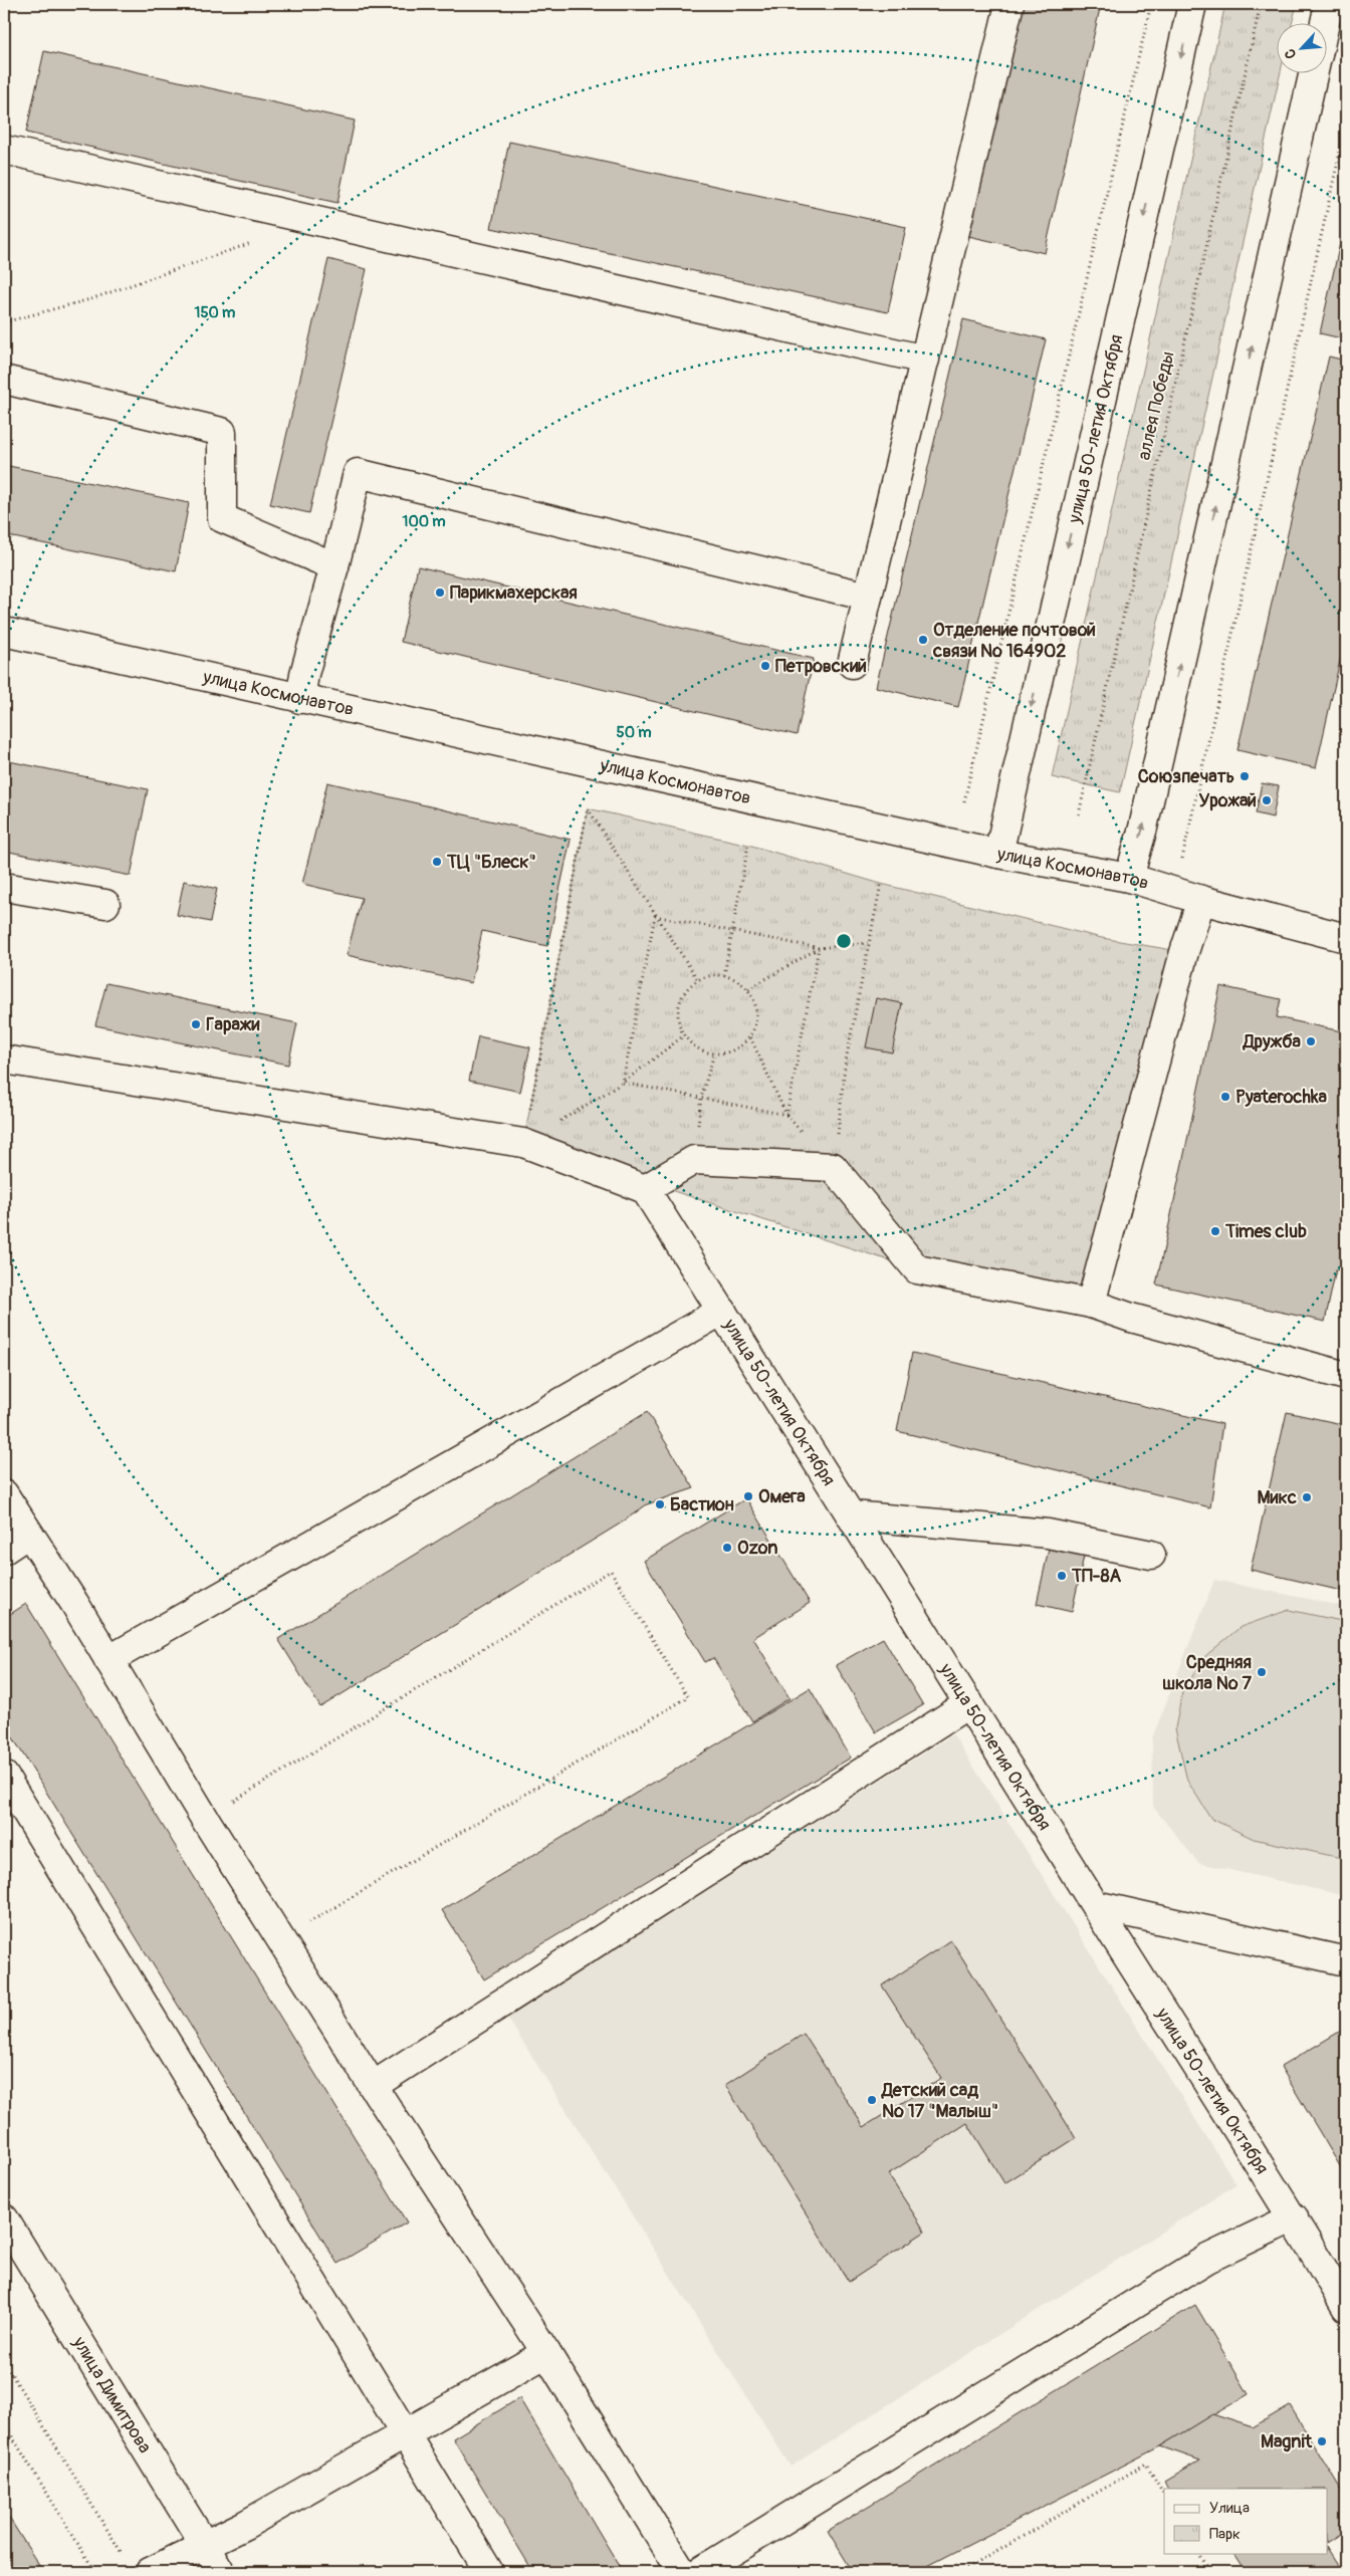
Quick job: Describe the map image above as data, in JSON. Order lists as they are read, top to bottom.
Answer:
{
  "streets": {
    "main road": ["улица 50-летия Октября", "улица Космонавтов", "улица Димитрова"],
    "path": ["аллея Победы"]
  },
  "crossings": [
    ["улица 50-летия Октября", "улица Космонавтов"]
  ],
  "places": [
    "Парикмахерская",
    "Отделение почтовой связи № 164902",
    "Петровский",
    "Союзпечать",
    "Урожай",
    "ТЦ \"Блеск\"",
    "Гаражи",
    "Дружба",
    "Pyaterochka",
    "Times club",
    "Омега",
    "Микс",
    "Бастион",
    "Ozon",
    "ТП-8А",
    "Средняя школа № 7",
    "Детский сад № 17 \"Малыш\"",
    "Magnit"
  ],
  "legend": ["Улица", "Парк"],
  "north": "bottom left",
  "rings": ["150 m", "100 m", "50 m"]
}
